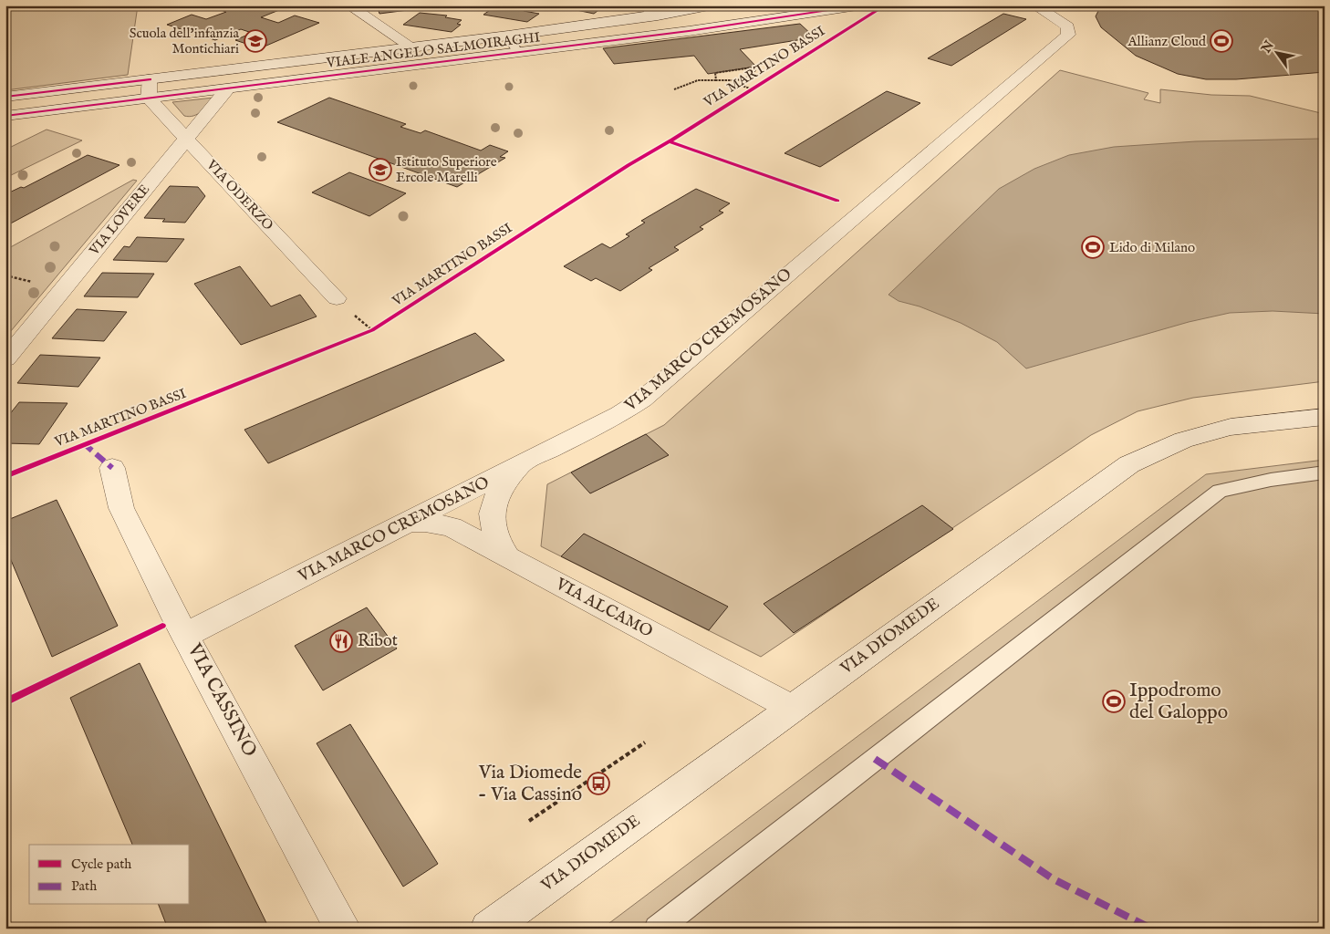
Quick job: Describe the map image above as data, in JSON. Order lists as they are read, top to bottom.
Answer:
{
  "streets": {
    "street": [
      "VIALE ANGELO SALMOIRAGHI",
      "VIA ODERZO",
      "VIA LOVERE",
      "VIA MARCO CREMOSANO",
      "VIA ALCAMO",
      "VIA DIOMEDE",
      "VIA CASSINO"
    ],
    "cycle path": ["VIA MARTINO BASSI"]
  },
  "crossings": [
    ["VIA ODERZO", "VIA LOVERE"],
    ["VIA MARCO CREMOSANO", "VIA ALCAMO"],
    ["VIA MARCO CREMOSANO", "VIA CASSINO"],
    ["VIA ALCAMO", "VIA DIOMEDE"]
  ],
  "places": {
    "school or university": ["Scuola dell'infanzia Montichiari", "Istituto Superiore Ercole Marelli"],
    "sports": ["Allianz Cloud", "Lido di Milano", "Ippodromo del Galoppo"],
    "restaurant": ["Ribot"],
    "bus stop": ["Via Diomede - Via Cassino"]
  },
  "legend": ["Cycle path", "Path"],
  "north": "top left"
}
